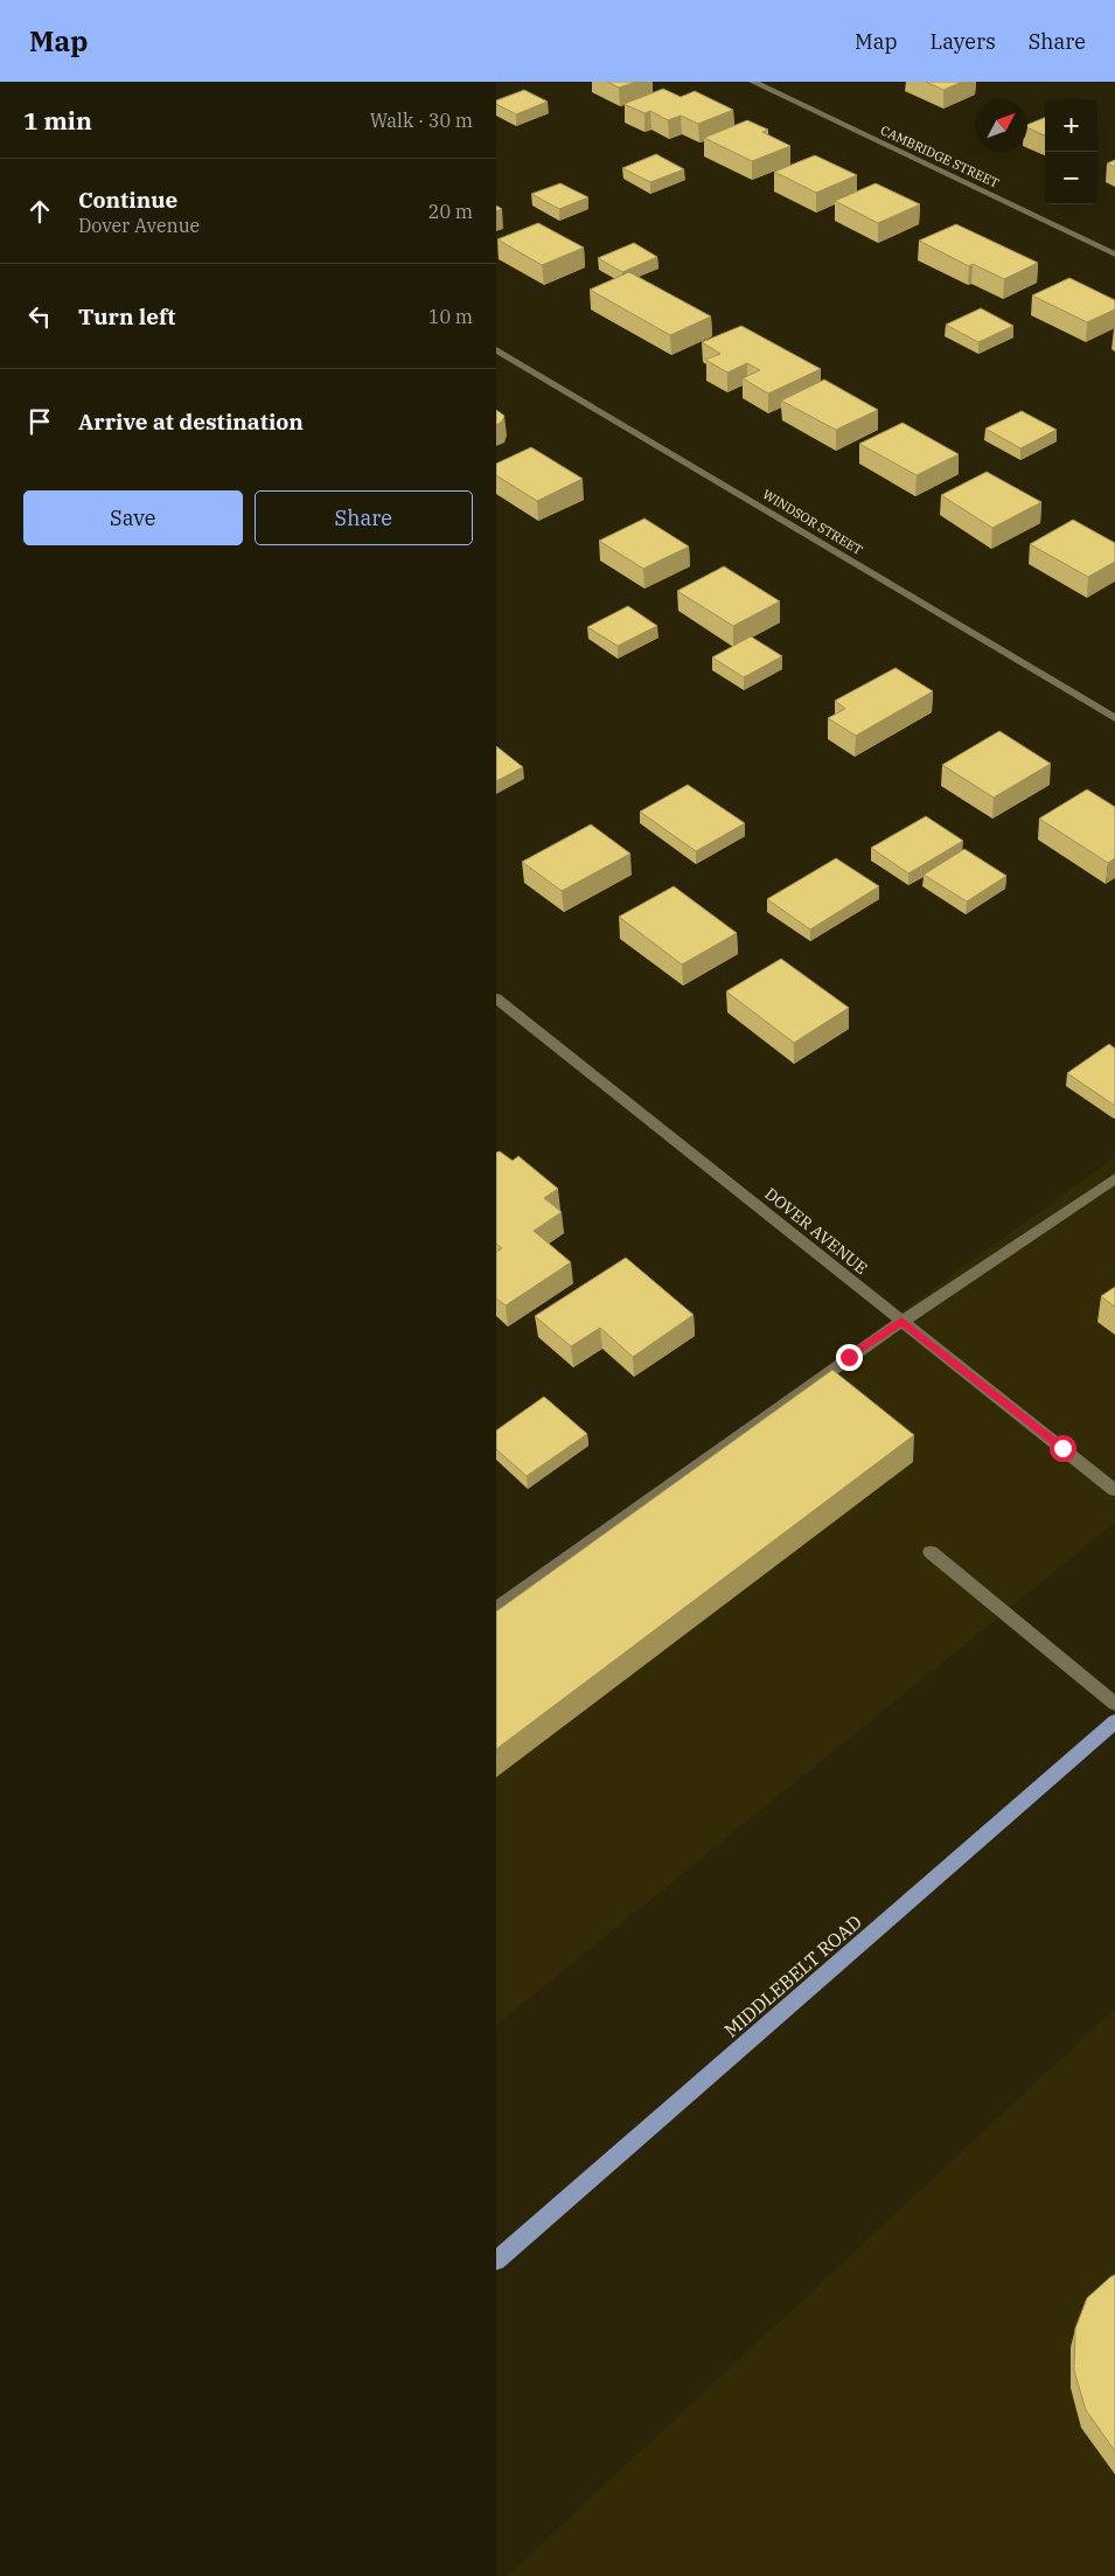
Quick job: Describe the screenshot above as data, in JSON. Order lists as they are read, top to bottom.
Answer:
{
  "streets": {
    "main road": ["MIDDLEBELT ROAD"],
    "street": ["CAMBRIDGE STREET", "WINDSOR STREET", "DOVER AVENUE"]
  },
  "north": "top right",
  "page": {
    "header": "Map",
    "nav": ["Map", "Layers", "Share"],
    "heading": ["1 min", "Walk · 30 m"],
    "map_buttons": ["+", "−"],
    "list": [
      ["Continue", "Dover Avenue", "20 m"],
      ["Turn left", "10 m"],
      "Arrive at destination"
    ],
    "buttons": ["Save", "Share"]
  }
}
